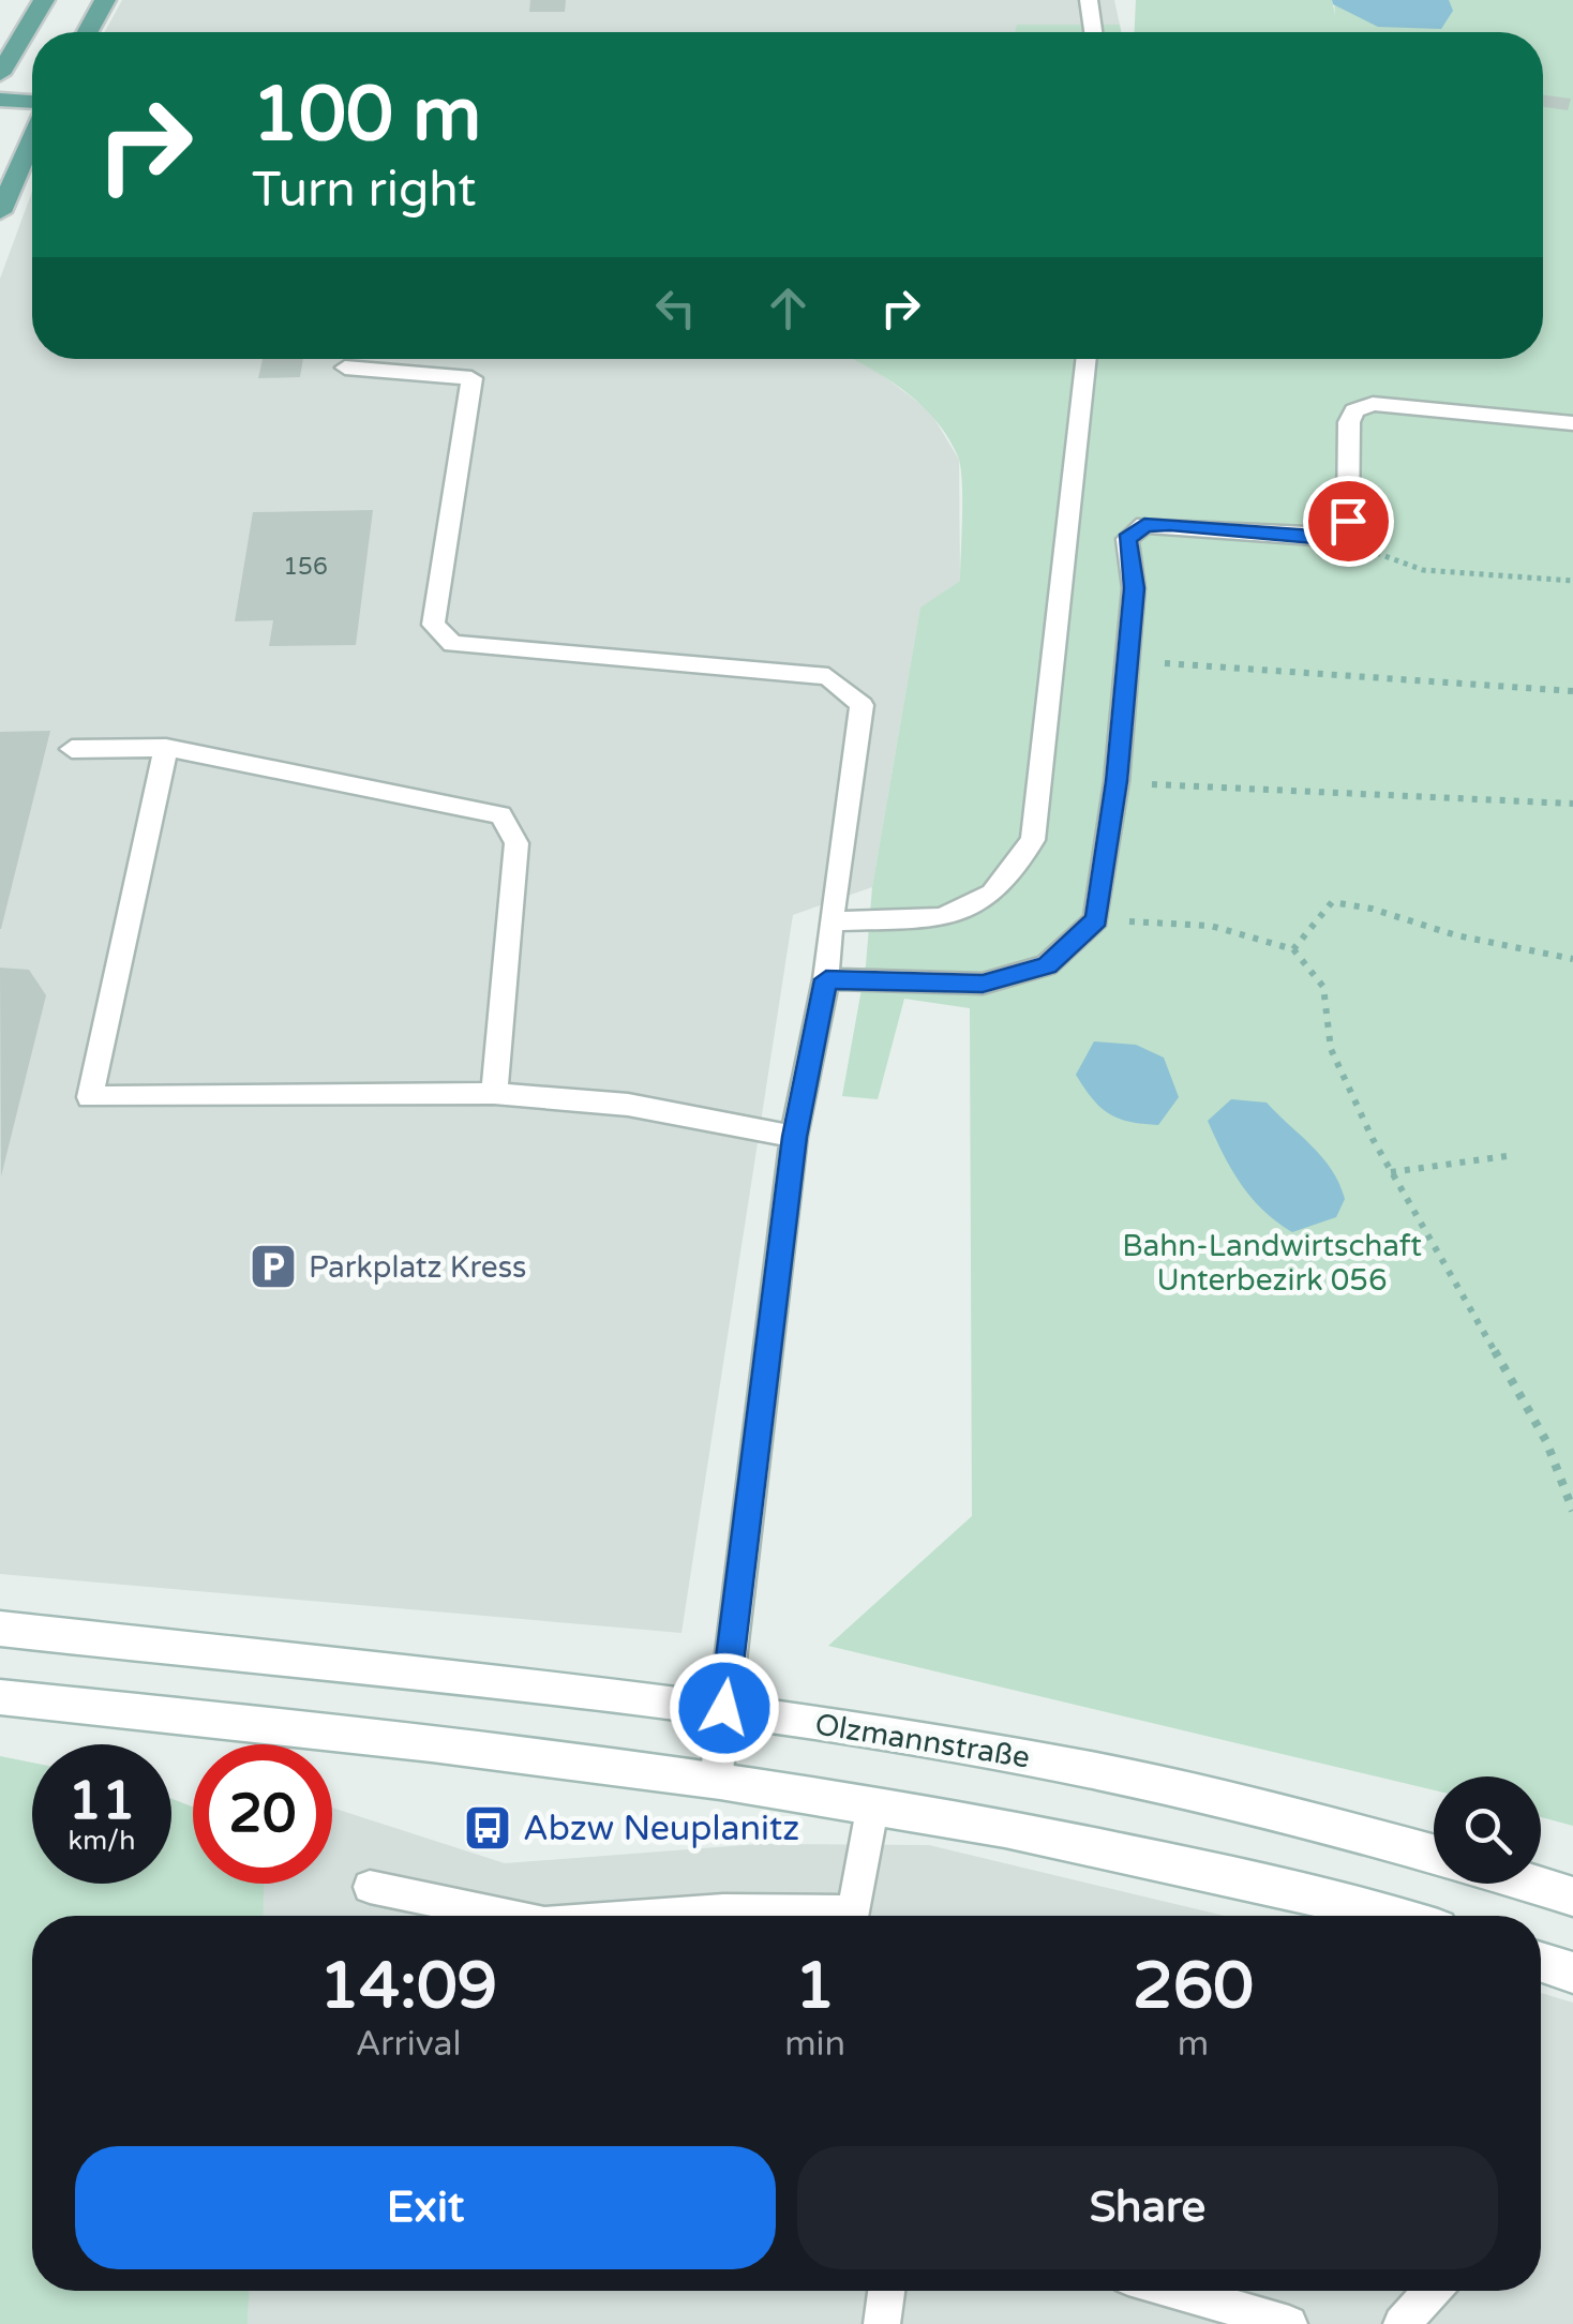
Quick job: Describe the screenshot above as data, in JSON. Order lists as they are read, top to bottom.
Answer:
{
  "streets": {
    "main road": ["Olzmannstraße"]
  },
  "parks": ["Bahn-Landwirtschaft Unterbezirk 056"],
  "places": {
    "parking": ["Parkplatz Kress"],
    "bus stop": ["Abzw Neuplanitz"]
  },
  "house_numbers": ["156"],
  "page": {
    "turn": ["100 m", "Turn right"],
    "speed": "11 km/h",
    "limit": "20",
    "eta": [
      "14:09",
      "Arrival",
      "1",
      "min",
      "260",
      "m"
    ],
    "buttons": ["Exit", "Share"]
  }
}
